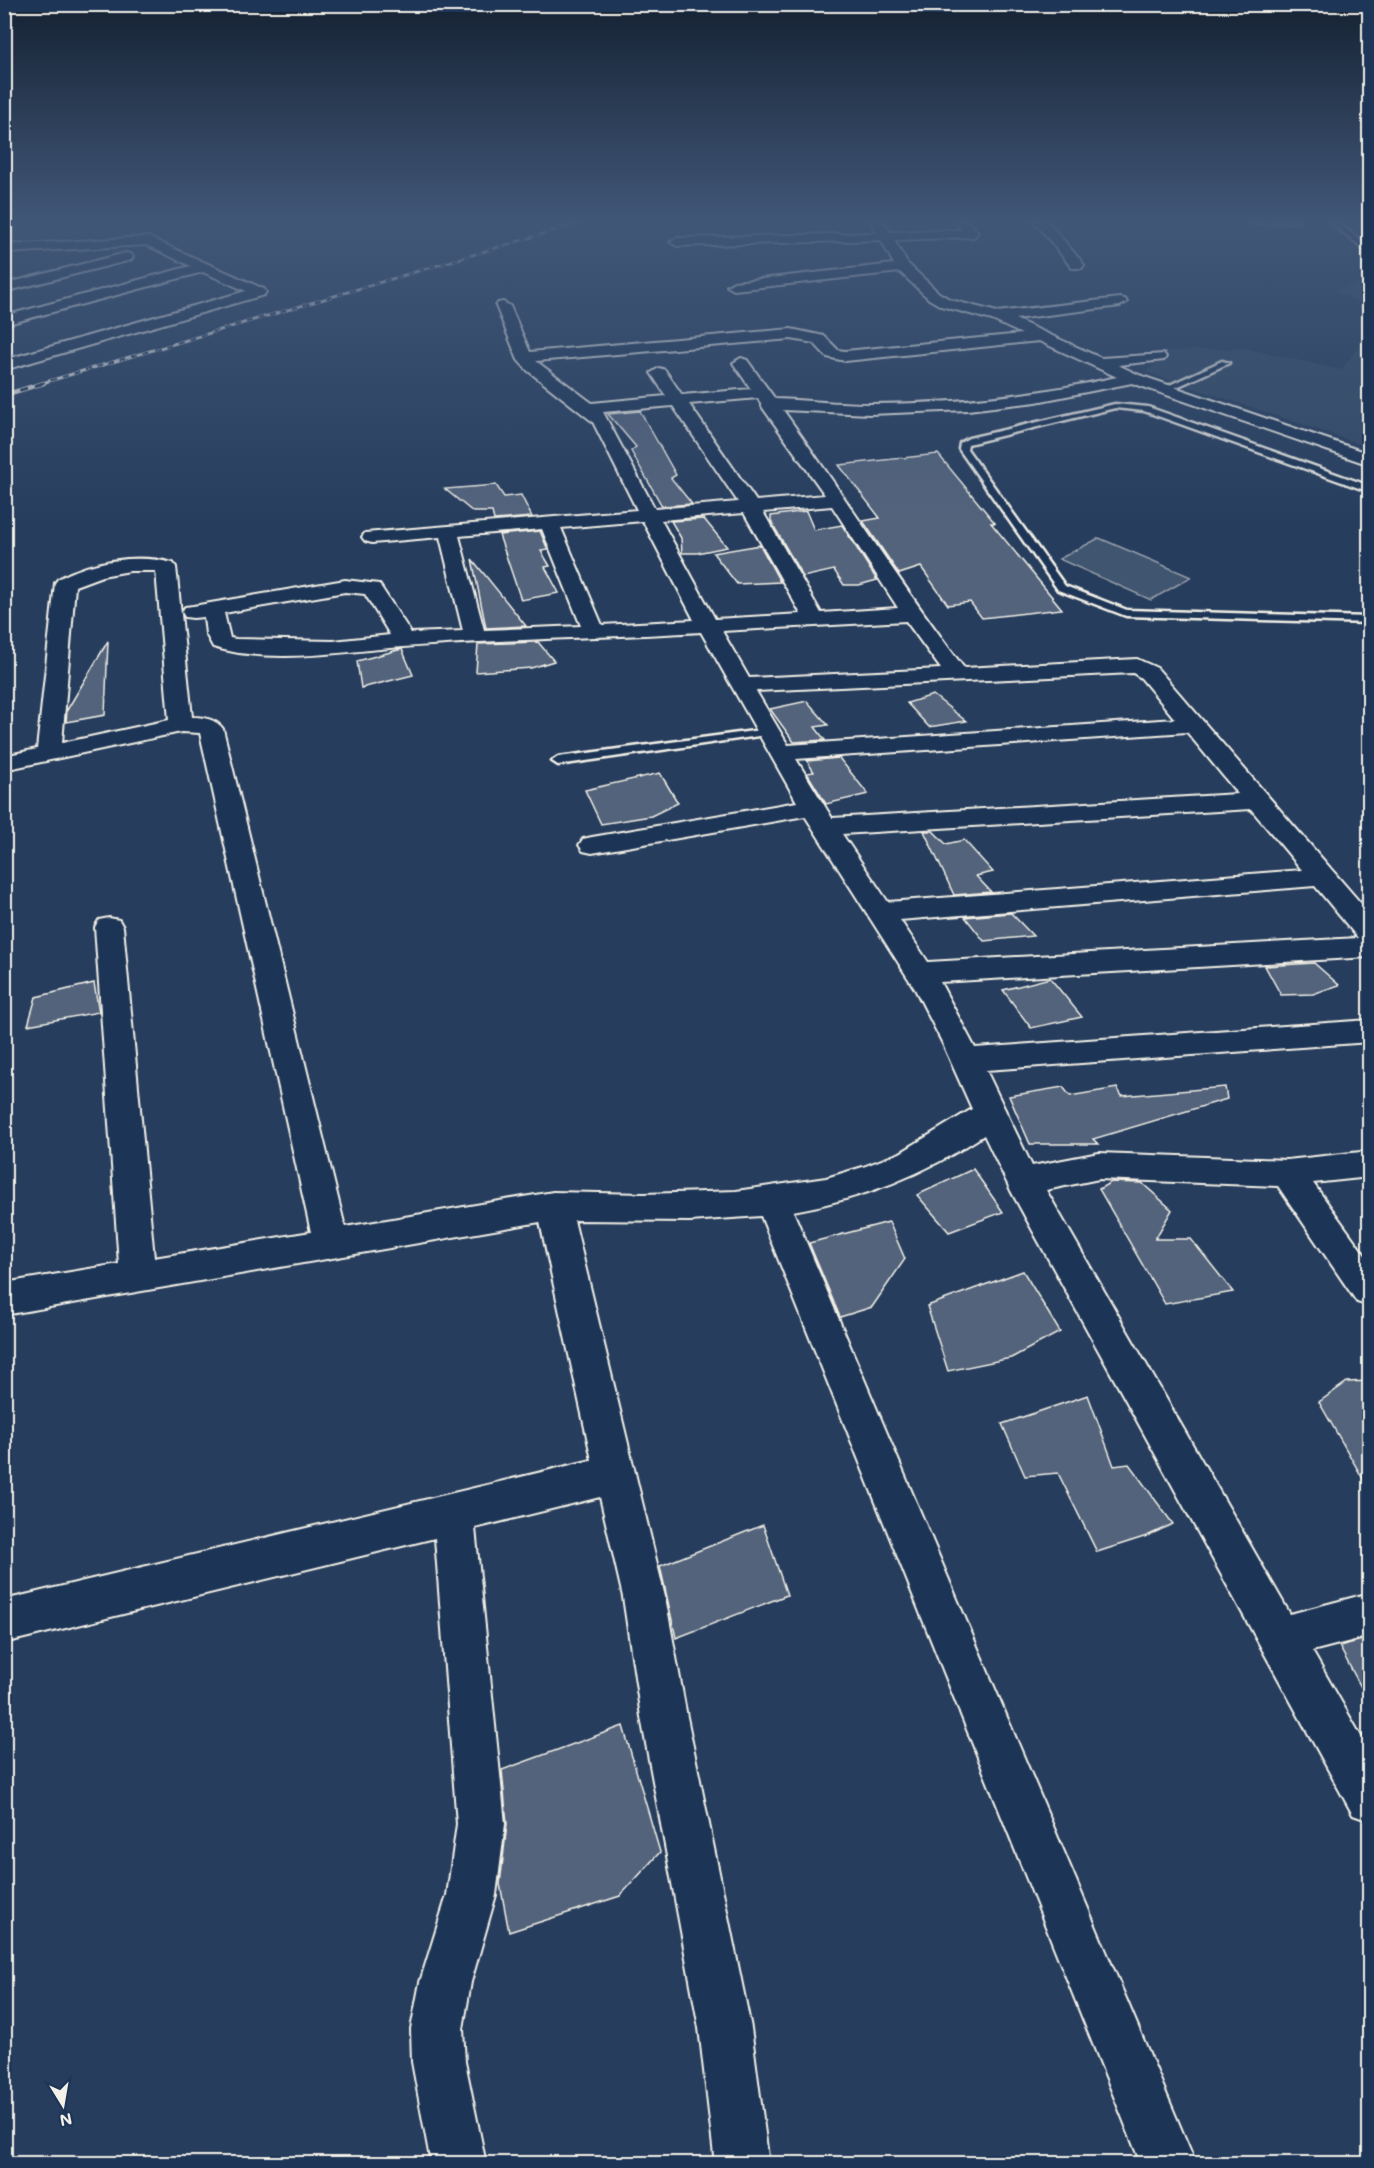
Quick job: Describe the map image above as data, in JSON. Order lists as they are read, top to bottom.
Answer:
{
  "north": "bottom"
}
